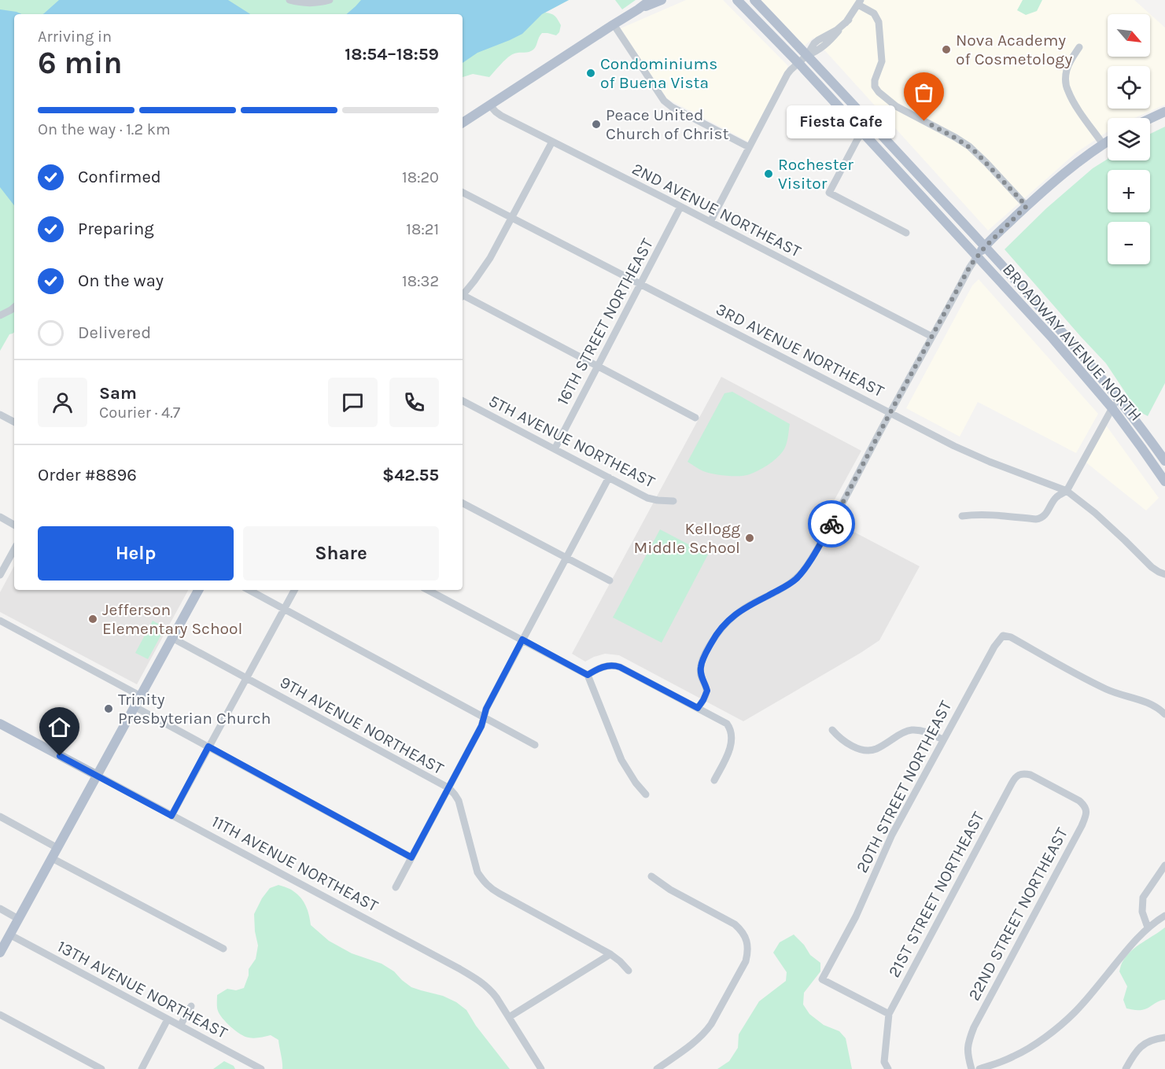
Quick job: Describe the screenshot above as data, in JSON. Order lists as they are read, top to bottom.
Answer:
{
  "streets": {
    "main road": ["BROADWAY AVENUE NORTH", "11TH AVENUE NORTHEAST"],
    "street": [
      "2ND AVENUE NORTHEAST",
      "16TH STREET NORTHEAST",
      "3RD AVENUE NORTHEAST",
      "5TH AVENUE NORTHEAST",
      "9TH AVENUE NORTHEAST",
      "20TH STREET NORTHEAST",
      "21ST STREET NORTHEAST",
      "22ND STREET NORTHEAST",
      "13TH AVENUE NORTHEAST"
    ]
  },
  "crossings": [
    ["2ND AVENUE NORTHEAST", "16TH STREET NORTHEAST"],
    ["16TH STREET NORTHEAST", "3RD AVENUE NORTHEAST"],
    ["16TH STREET NORTHEAST", "5TH AVENUE NORTHEAST"],
    ["20TH STREET NORTHEAST", "21ST STREET NORTHEAST"],
    ["21ST STREET NORTHEAST", "22ND STREET NORTHEAST"]
  ],
  "places": [
    "Nova Academy of Cosmetology",
    "Condominiums of Buena Vista",
    "Fiesta Cafe",
    "Peace United Church of Christ",
    "Rochester Visitor",
    "Kellogg Middle School",
    "Jefferson Elementary School",
    "Trinity Presbyterian Church"
  ],
  "north": "bottom right",
  "page": {
    "map_buttons": ["+", "−"],
    "heading": ["6 min", "Arriving in", "18:54–18:59"],
    "panel": [
      "Sam",
      "Courier · 4.7",
      "Order #8896",
      "$42.55"
    ],
    "bar": "On the way · 1.2 km",
    "bubble": "Fiesta Cafe",
    "list": [
      ["Confirmed", "18:20"],
      ["Preparing", "18:21"],
      ["On the way", "18:32"],
      "Delivered"
    ],
    "buttons": ["Help", "Share"]
  }
}
